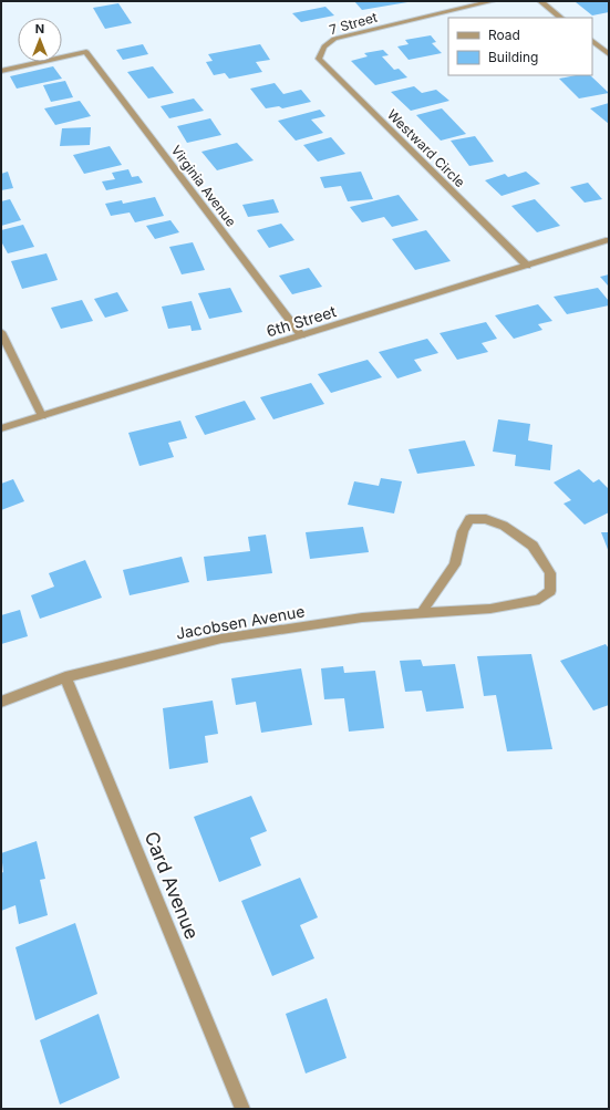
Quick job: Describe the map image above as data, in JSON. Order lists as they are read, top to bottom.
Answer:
{
  "streets": {
    "street": [
      "7 Street",
      "Westward Circle",
      "Virginia Avenue",
      "6th Street",
      "Jacobsen Avenue",
      "Card Avenue"
    ]
  },
  "crossings": [
    ["7 Street", "Westward Circle"],
    ["Westward Circle", "6th Street"],
    ["Virginia Avenue", "6th Street"],
    ["Jacobsen Avenue", "Card Avenue"]
  ],
  "legend": ["Road", "Building"],
  "north": "top"
}
